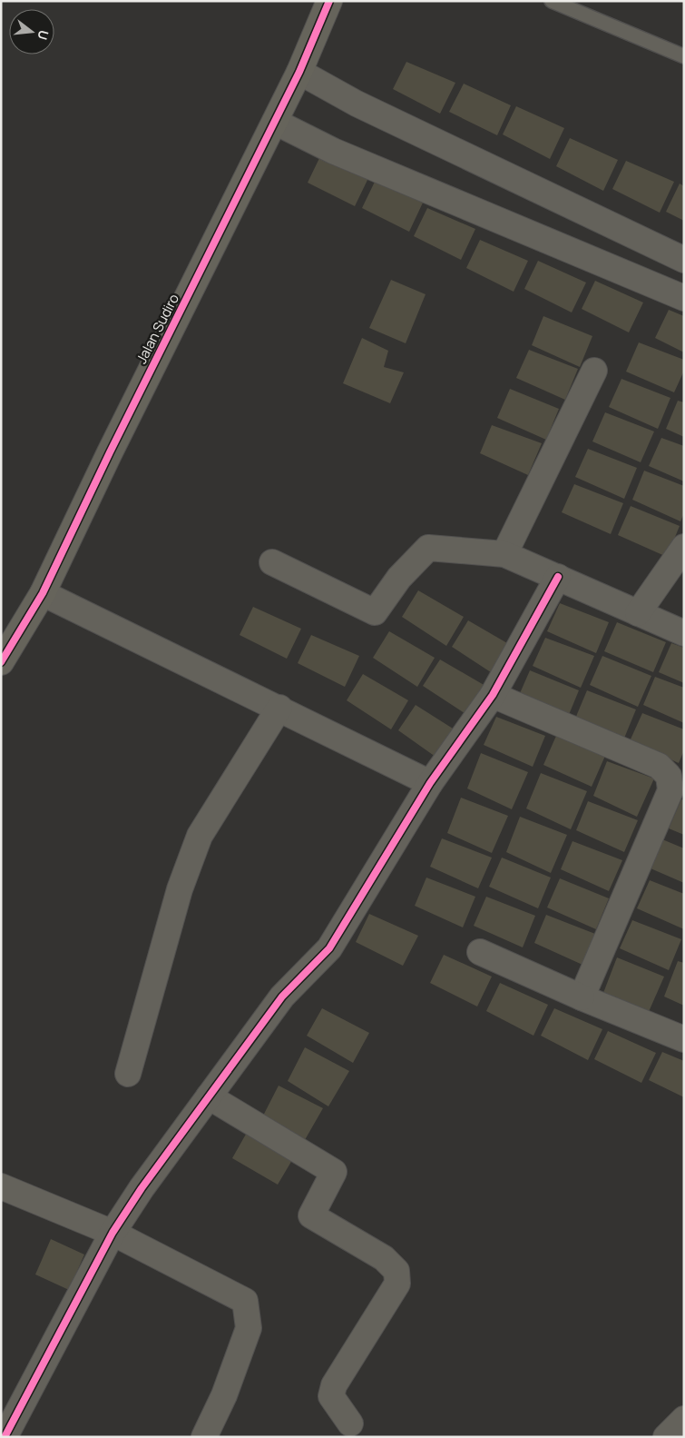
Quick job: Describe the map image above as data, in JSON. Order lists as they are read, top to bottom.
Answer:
{
  "streets": {
    "street": ["Jalan Sudiro"]
  },
  "north": "right"
}
